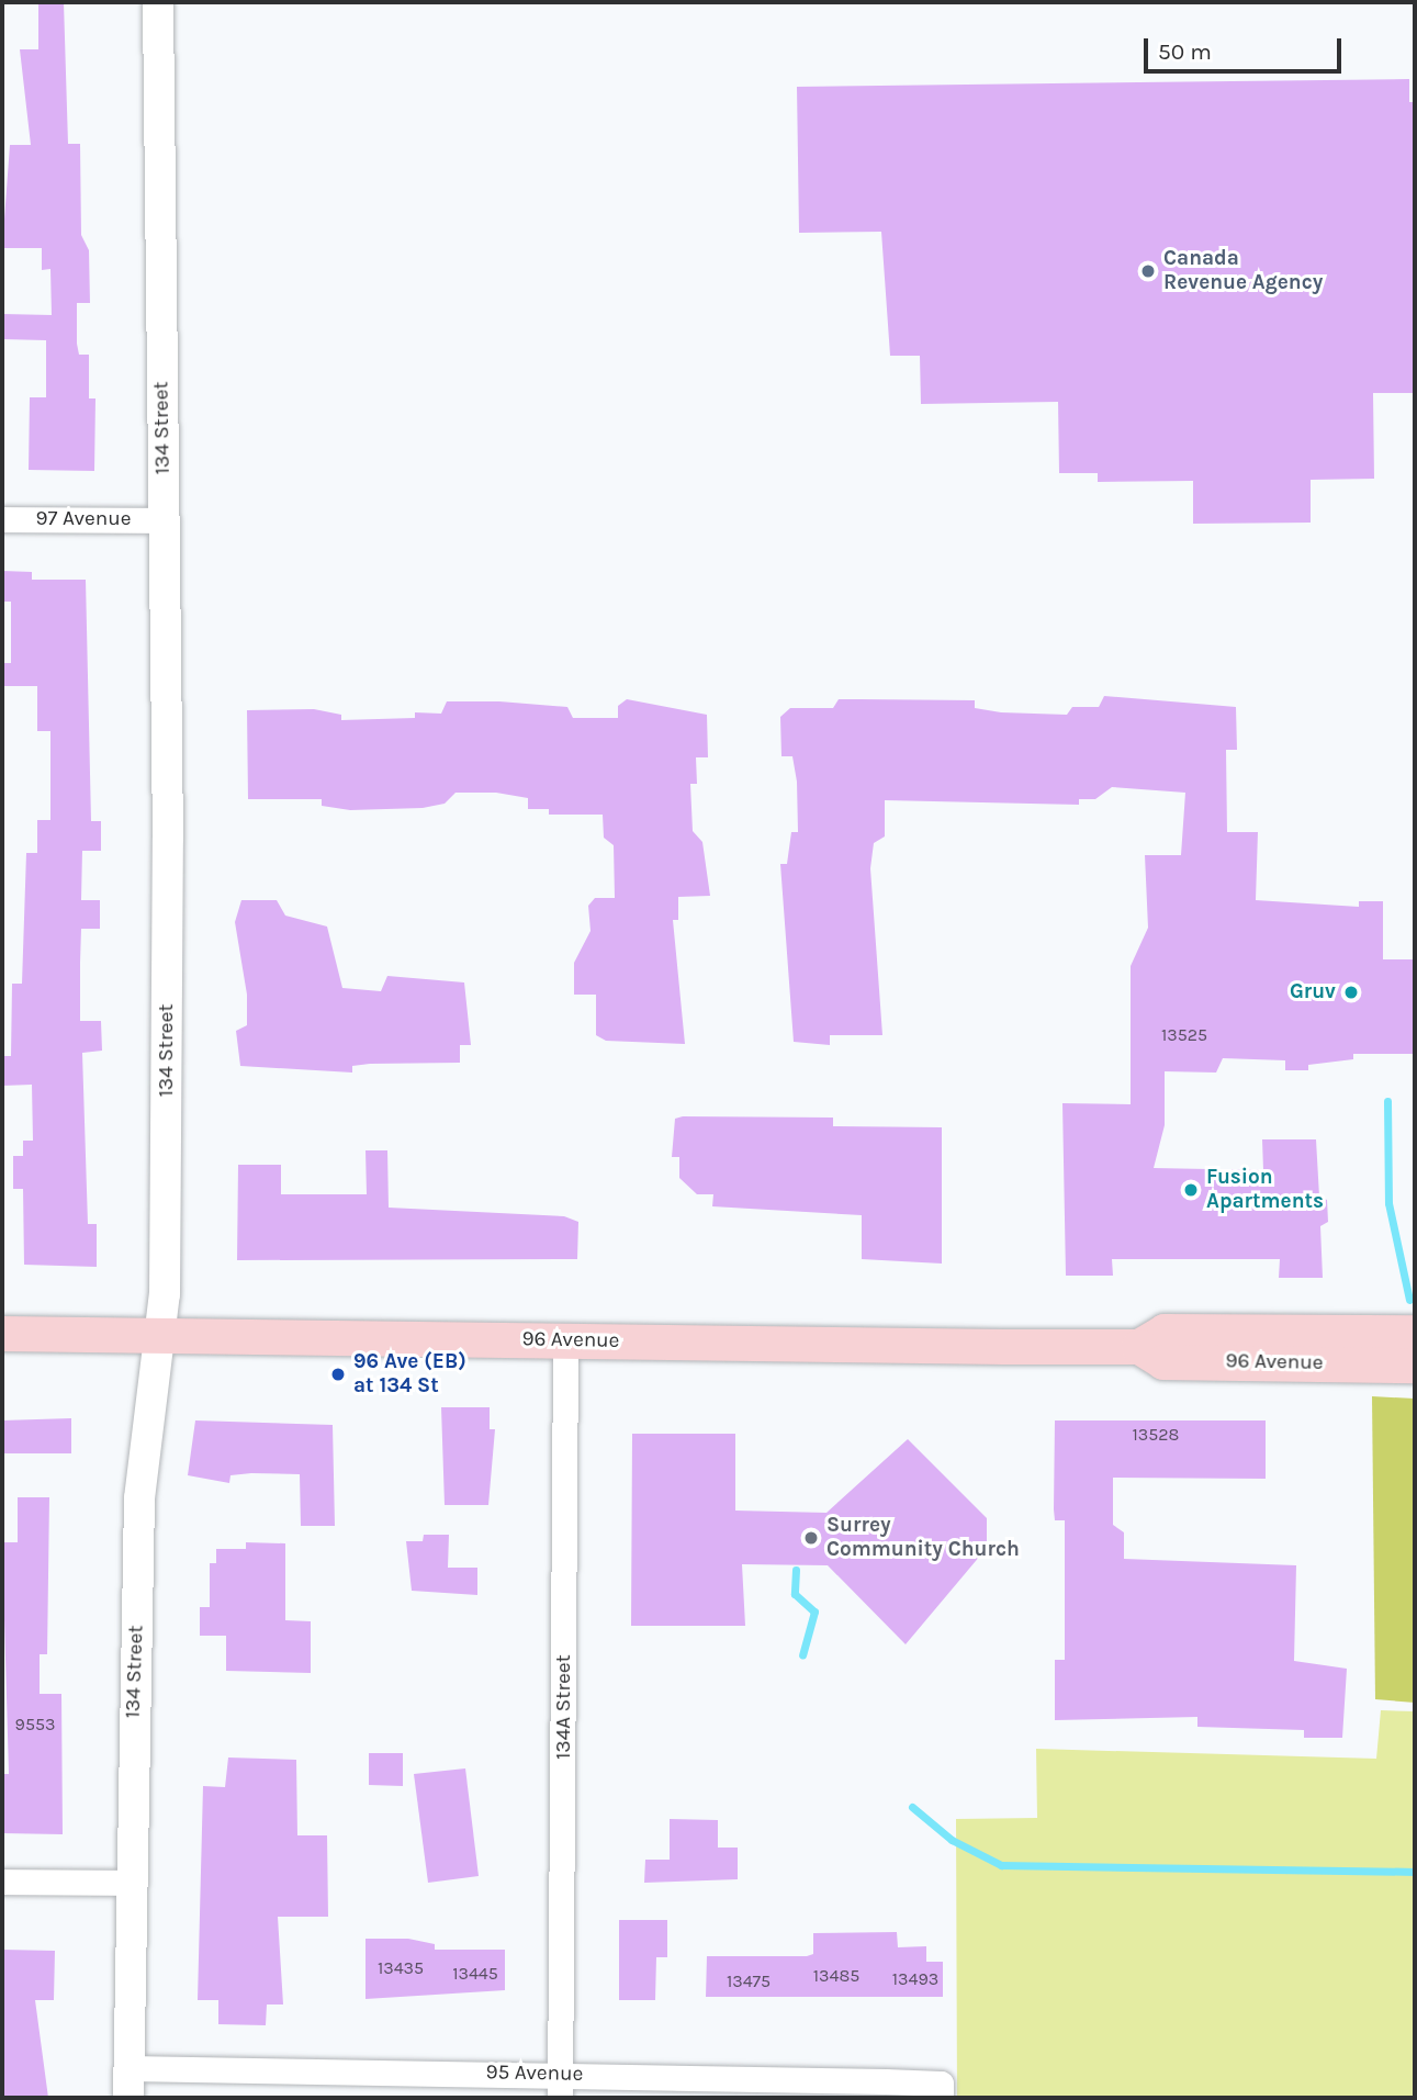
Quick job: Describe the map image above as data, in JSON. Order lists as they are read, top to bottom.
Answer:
{
  "streets": {
    "main road": ["96 Avenue"],
    "street": [
      "134 Street",
      "97 Avenue",
      "134A Street",
      "95 Avenue"
    ]
  },
  "crossings": [
    ["134 Street", "97 Avenue"],
    ["134 Street", "96 Avenue"],
    ["134 Street", "95 Avenue"],
    ["96 Avenue", "134A Street"],
    ["134A Street", "95 Avenue"]
  ],
  "places": [
    "Canada Revenue Agency",
    "Gruv",
    "Fusion Apartments",
    "96 Ave (EB) at 134 St",
    "Surrey Community Church"
  ],
  "house_numbers": [
    "13525",
    "13528",
    "9553",
    "13435",
    "13445",
    "13485",
    "13493",
    "13475"
  ],
  "scale_bar": "50 m"
}
